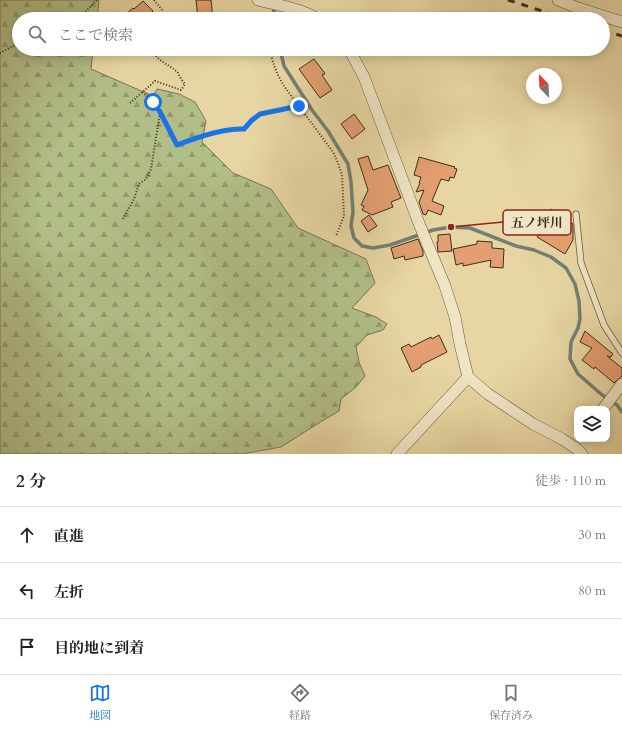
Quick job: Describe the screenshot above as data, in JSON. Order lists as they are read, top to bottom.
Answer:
{
  "places": ["五ノ坪川"],
  "north": "top left",
  "page": {
    "search": "ここで検索",
    "heading": ["2 分", "徒歩 · 110 m"],
    "list": [
      ["直進", "30 m"],
      ["左折", "80 m"],
      "目的地に到着"
    ],
    "nav": ["地図", "経路", "保存済み"]
  }
}
